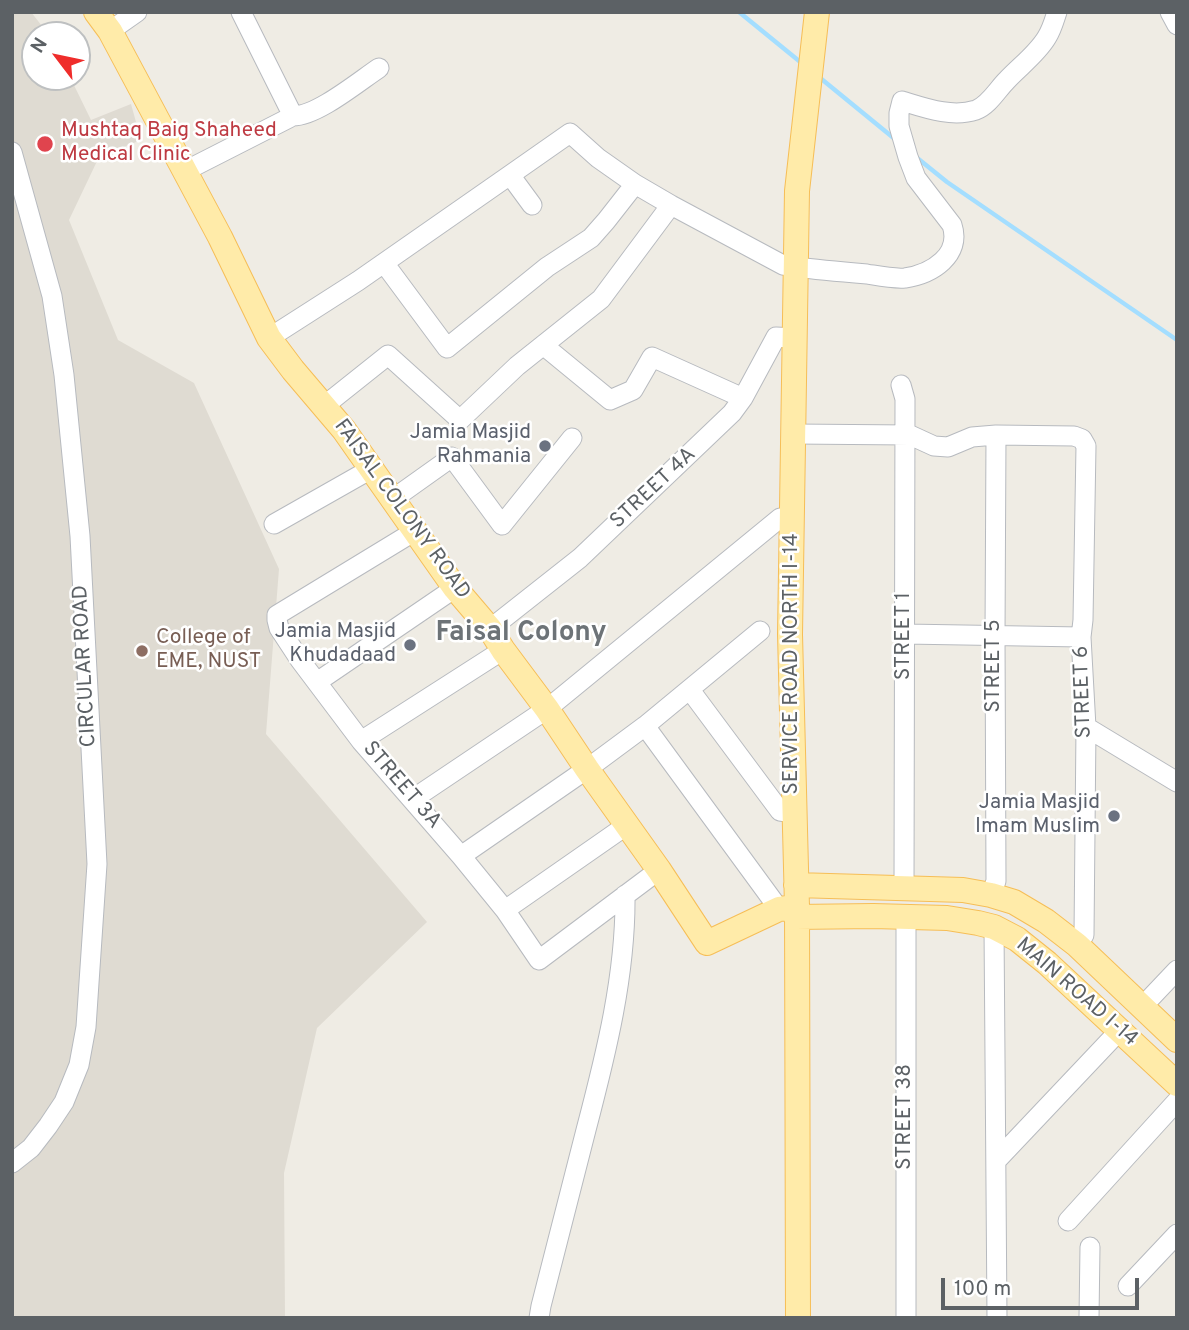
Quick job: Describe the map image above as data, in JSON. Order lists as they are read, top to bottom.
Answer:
{
  "streets": {
    "main road": ["FAISAL COLONY ROAD", "SERVICE ROAD NORTH I-14", "MAIN ROAD I-14"],
    "street": [
      "STREET 4A",
      "STREET 1",
      "CIRCULAR ROAD",
      "STREET 5",
      "STREET 6",
      "STREET 3A",
      "STREET 38"
    ]
  },
  "crossings": [
    ["STREET 4A", "FAISAL COLONY ROAD"],
    ["STREET 4A", "SERVICE ROAD NORTH I-14"],
    ["FAISAL COLONY ROAD", "SERVICE ROAD NORTH I-14"],
    ["FAISAL COLONY ROAD", "STREET 3A"],
    ["FAISAL COLONY ROAD", "MAIN ROAD I-14"],
    ["STREET 1", "MAIN ROAD I-14"],
    ["SERVICE ROAD NORTH I-14", "MAIN ROAD I-14"],
    ["STREET 5", "STREET 6"],
    ["STREET 5", "MAIN ROAD I-14"],
    ["STREET 6", "MAIN ROAD I-14"],
    ["MAIN ROAD I-14", "STREET 38"]
  ],
  "districts": ["Faisal Colony"],
  "places": [
    "Mushtaq Baig Shaheed Medical Clinic",
    "Jamia Masjid Rahmania",
    "Jamia Masjid Khudadaad",
    "College of EME, NUST",
    "Jamia Masjid Imam Muslim"
  ],
  "scale_bar": "100 m",
  "north": "top left"
}
